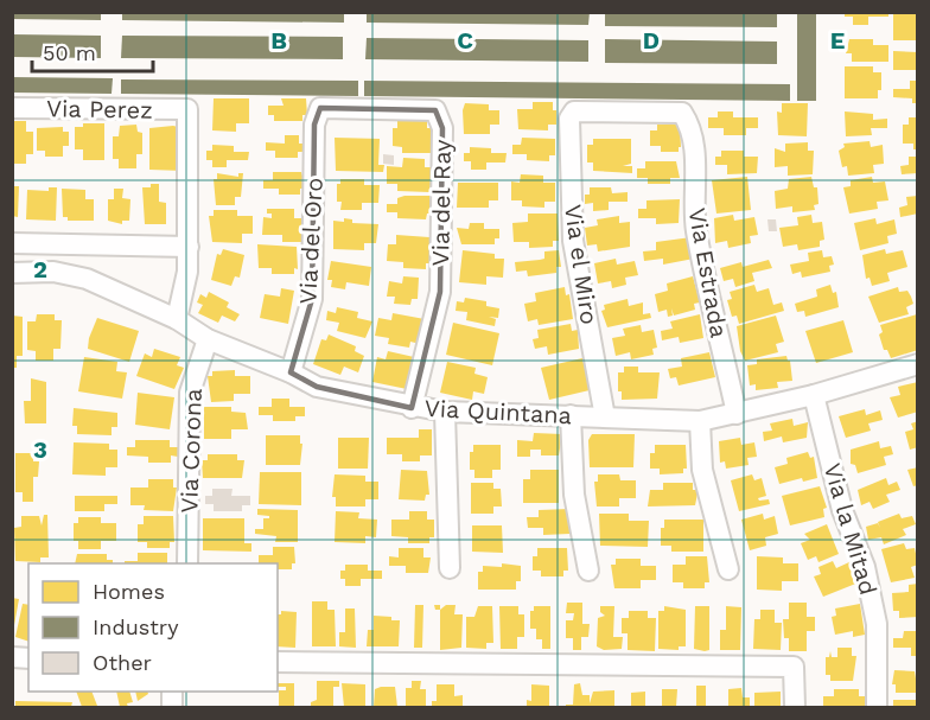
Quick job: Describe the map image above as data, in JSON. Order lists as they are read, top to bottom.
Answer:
{
  "streets": {
    "street": [
      "Via Perez",
      "Via del Ray",
      "Via del Oro",
      "Via el Miro",
      "Via Estrada",
      "Via Quintana",
      "Via Corona",
      "Via la Mitad"
    ]
  },
  "crossings": [
    ["Via del Ray", "Via del Oro"],
    ["Via del Ray", "Via Quintana"],
    ["Via del Oro", "Via Quintana"],
    ["Via el Miro", "Via Estrada"],
    ["Via el Miro", "Via Quintana"],
    ["Via Estrada", "Via Quintana"],
    ["Via Quintana", "Via Corona"],
    ["Via Quintana", "Via la Mitad"]
  ],
  "legend": ["Homes", "Industry", "Other"],
  "scale_bar": "50 m",
  "grid": {
    "columns": [
      "B",
      "C",
      "D",
      "E"
    ],
    "rows": ["2", "3"]
  }
}
